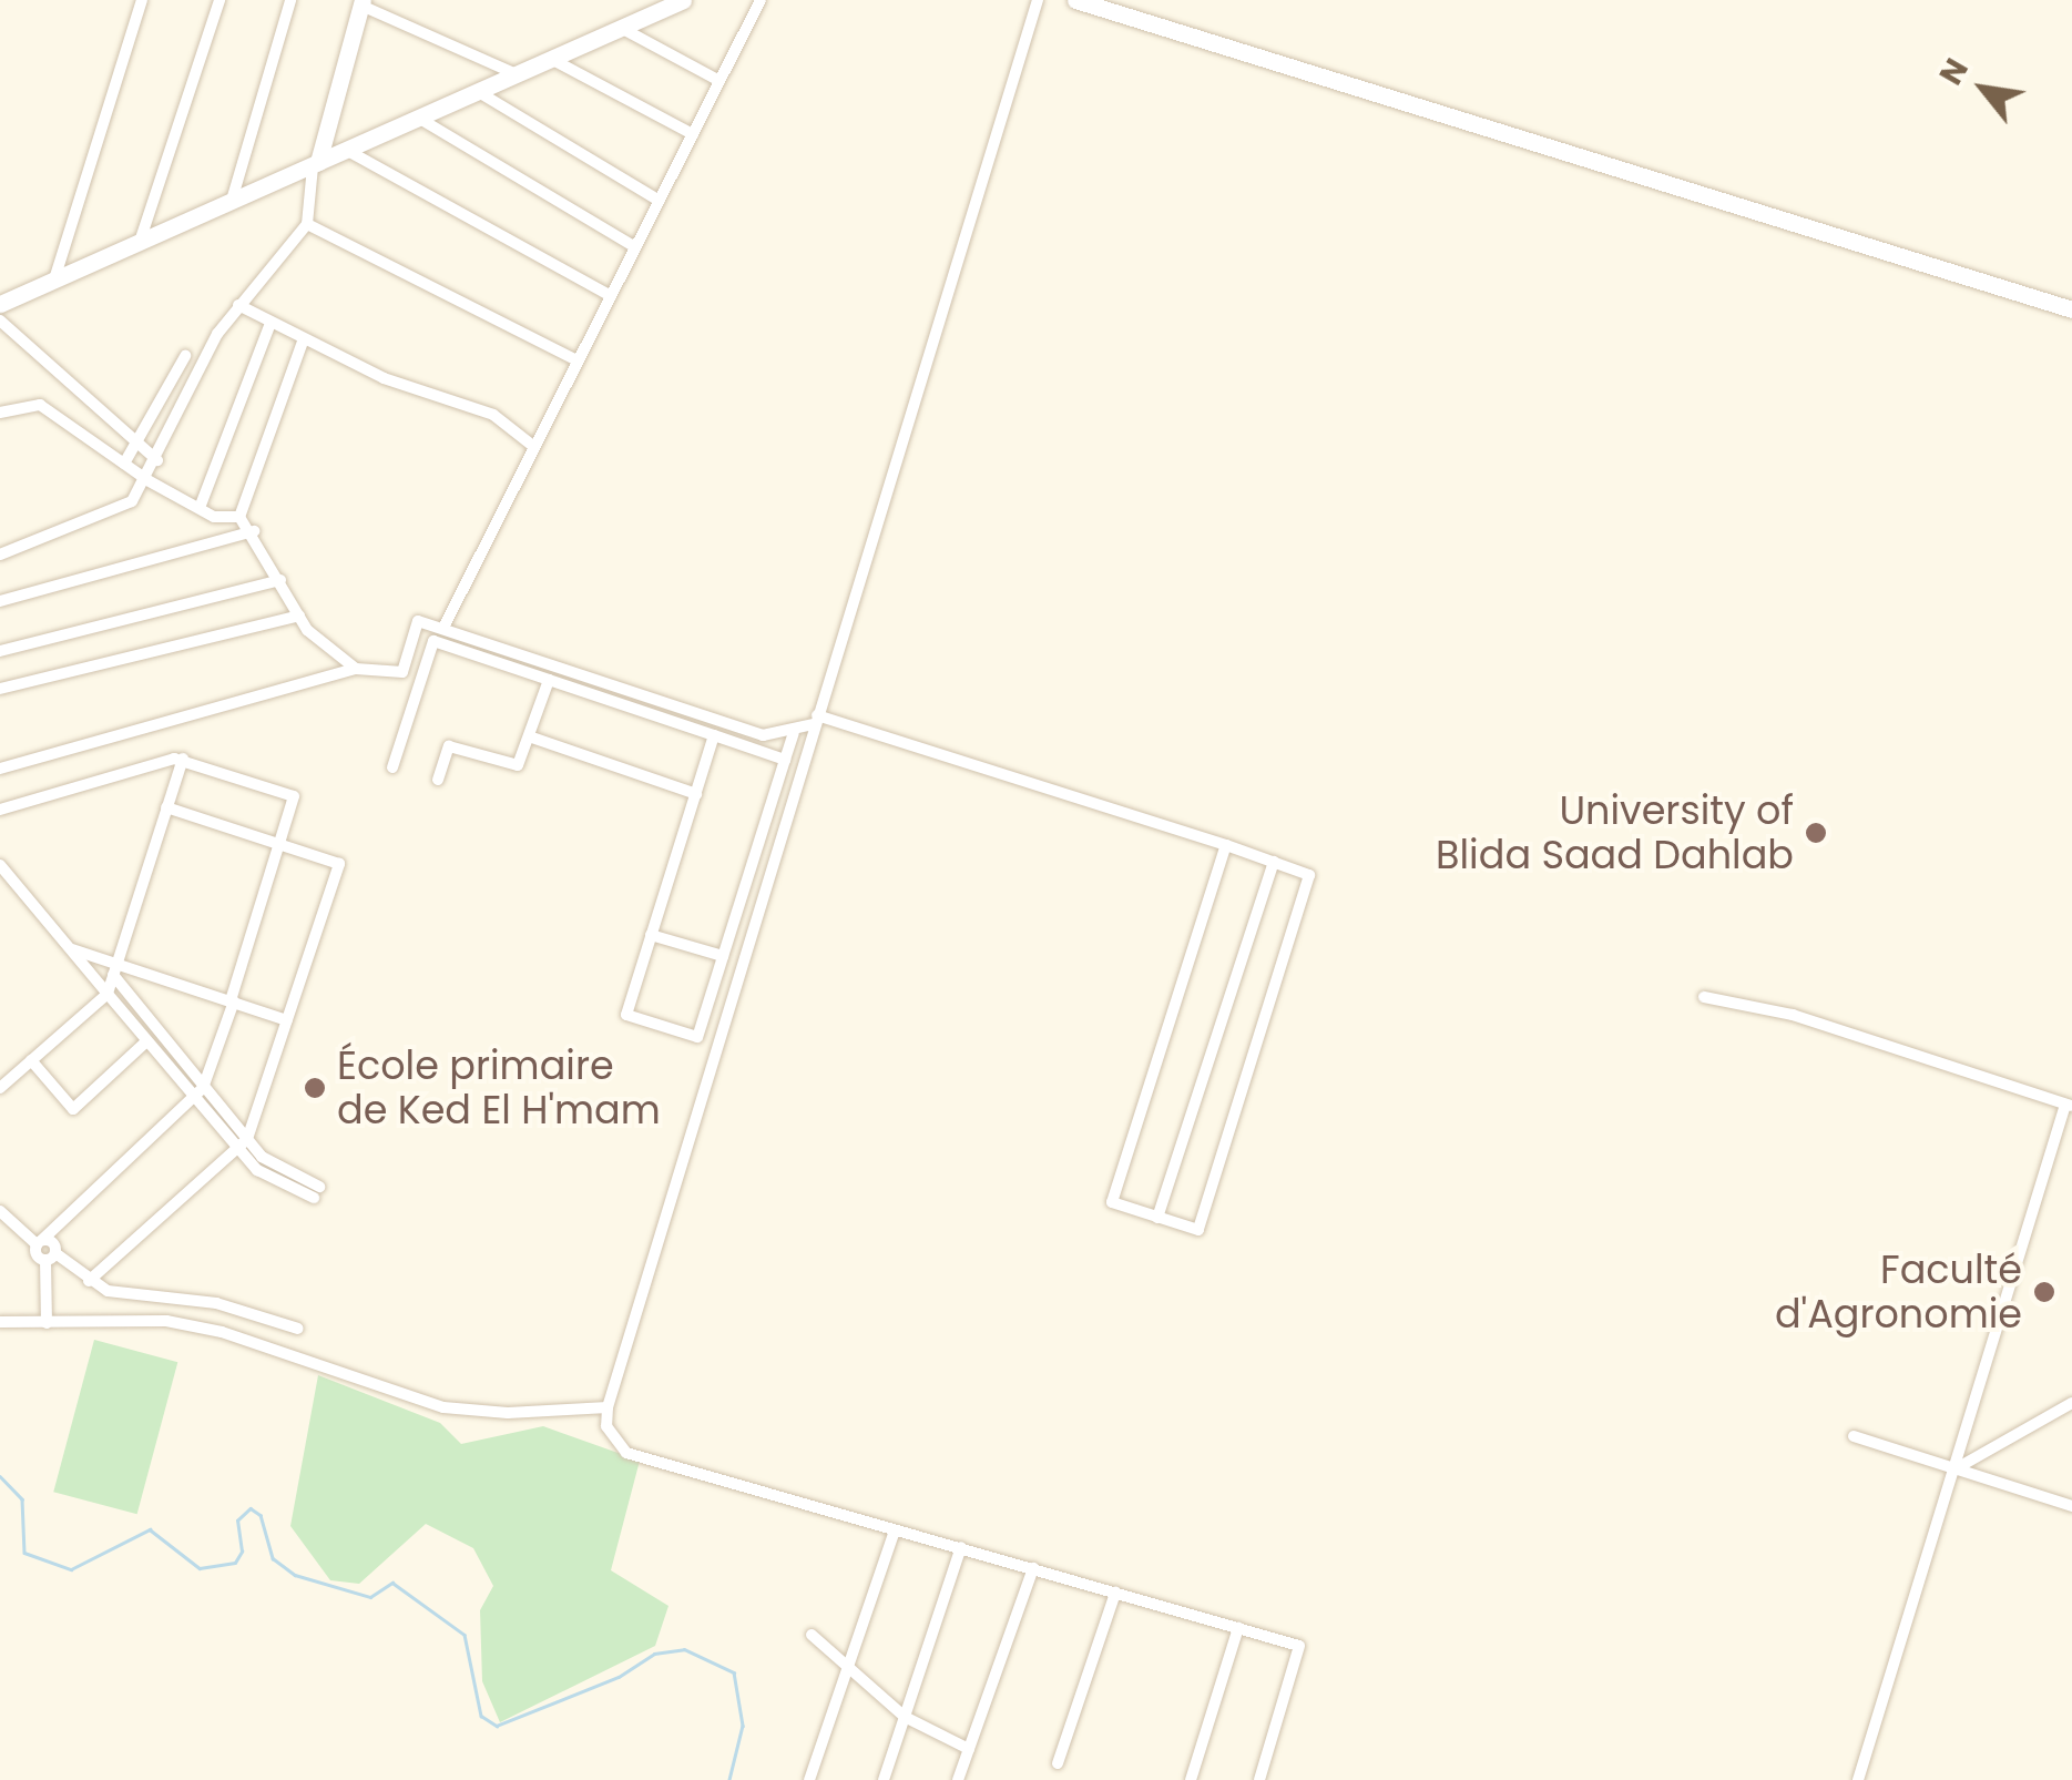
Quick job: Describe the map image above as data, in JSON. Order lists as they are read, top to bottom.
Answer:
{
  "places": ["University of Blida Saad Dahlab", "École primaire de Ked El H'mam", "Faculté d'Agronomie"],
  "north": "top left"
}
